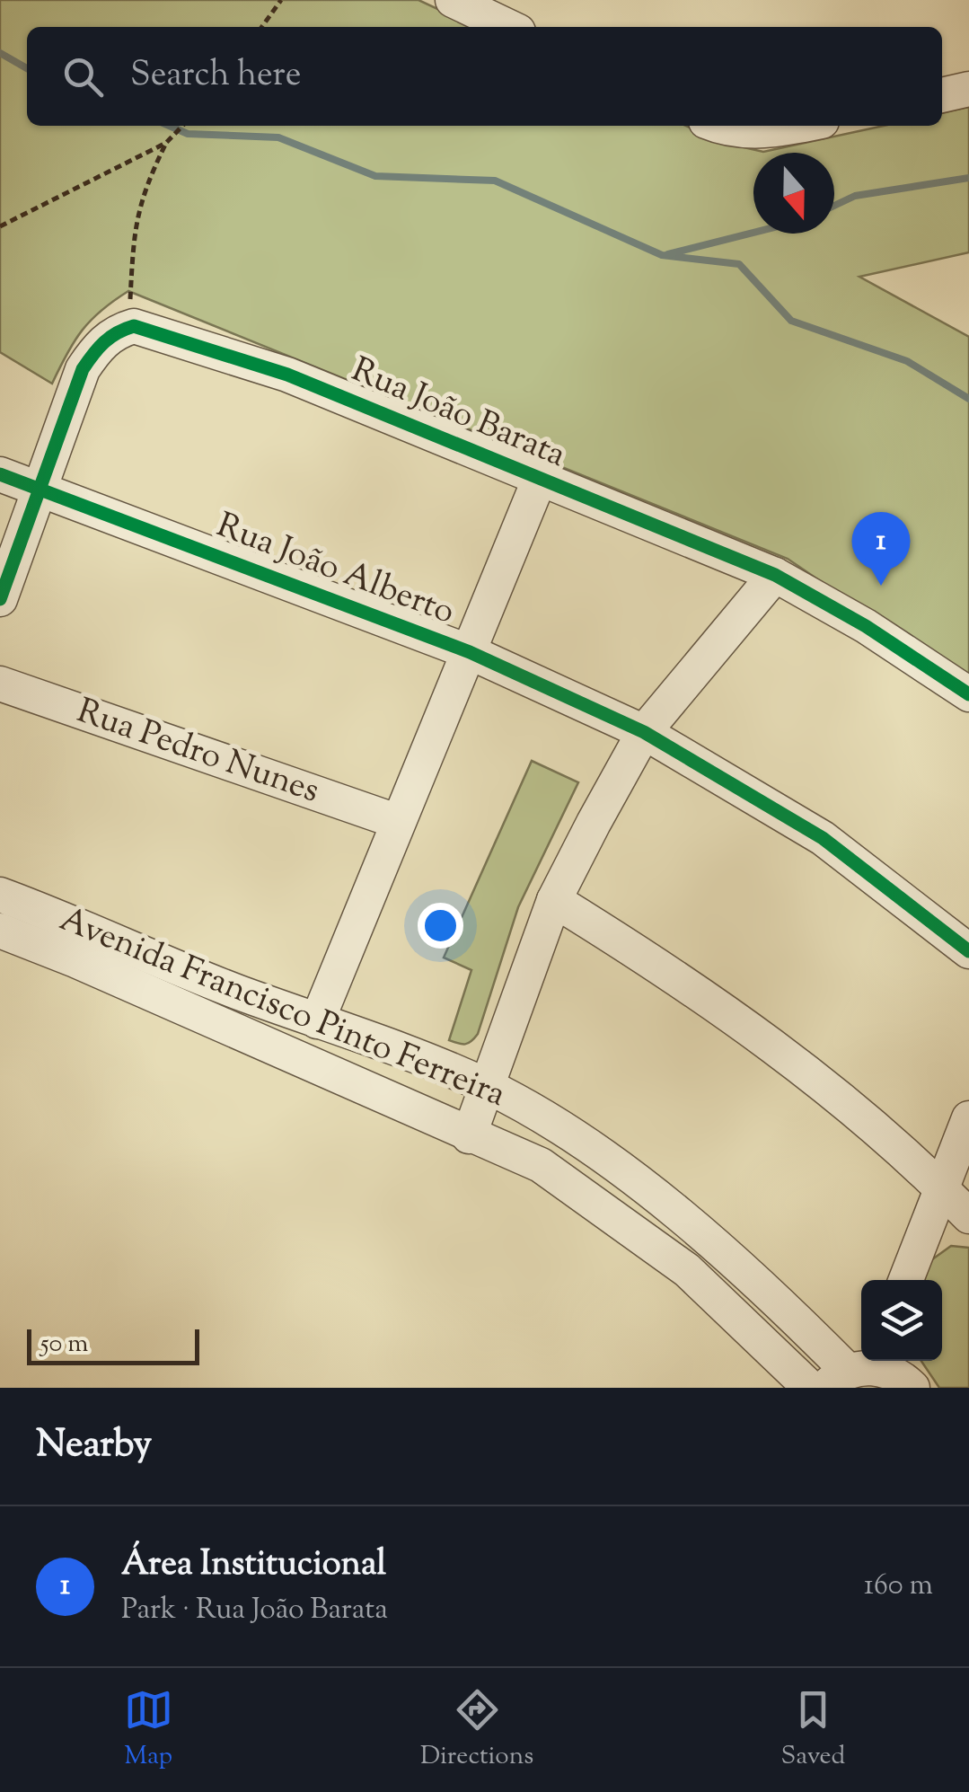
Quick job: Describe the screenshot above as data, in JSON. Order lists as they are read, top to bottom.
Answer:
{
  "streets": {
    "street": [
      "Rua João Barata",
      "Rua João Alberto",
      "Rua Pedro Nunes",
      "Avenida Francisco Pinto Ferreira"
    ]
  },
  "scale_bar": "50 m",
  "north": "bottom",
  "page": {
    "search": "Search here",
    "pins": "1",
    "scale": "50 m",
    "heading": "Nearby",
    "list": [
      {
        "mark": "1",
        "name": "Área Institucional",
        "note": "Park · Rua João Barata",
        "value": "160 m"
      }
    ],
    "nav": ["Map", "Directions", "Saved"]
  }
}
